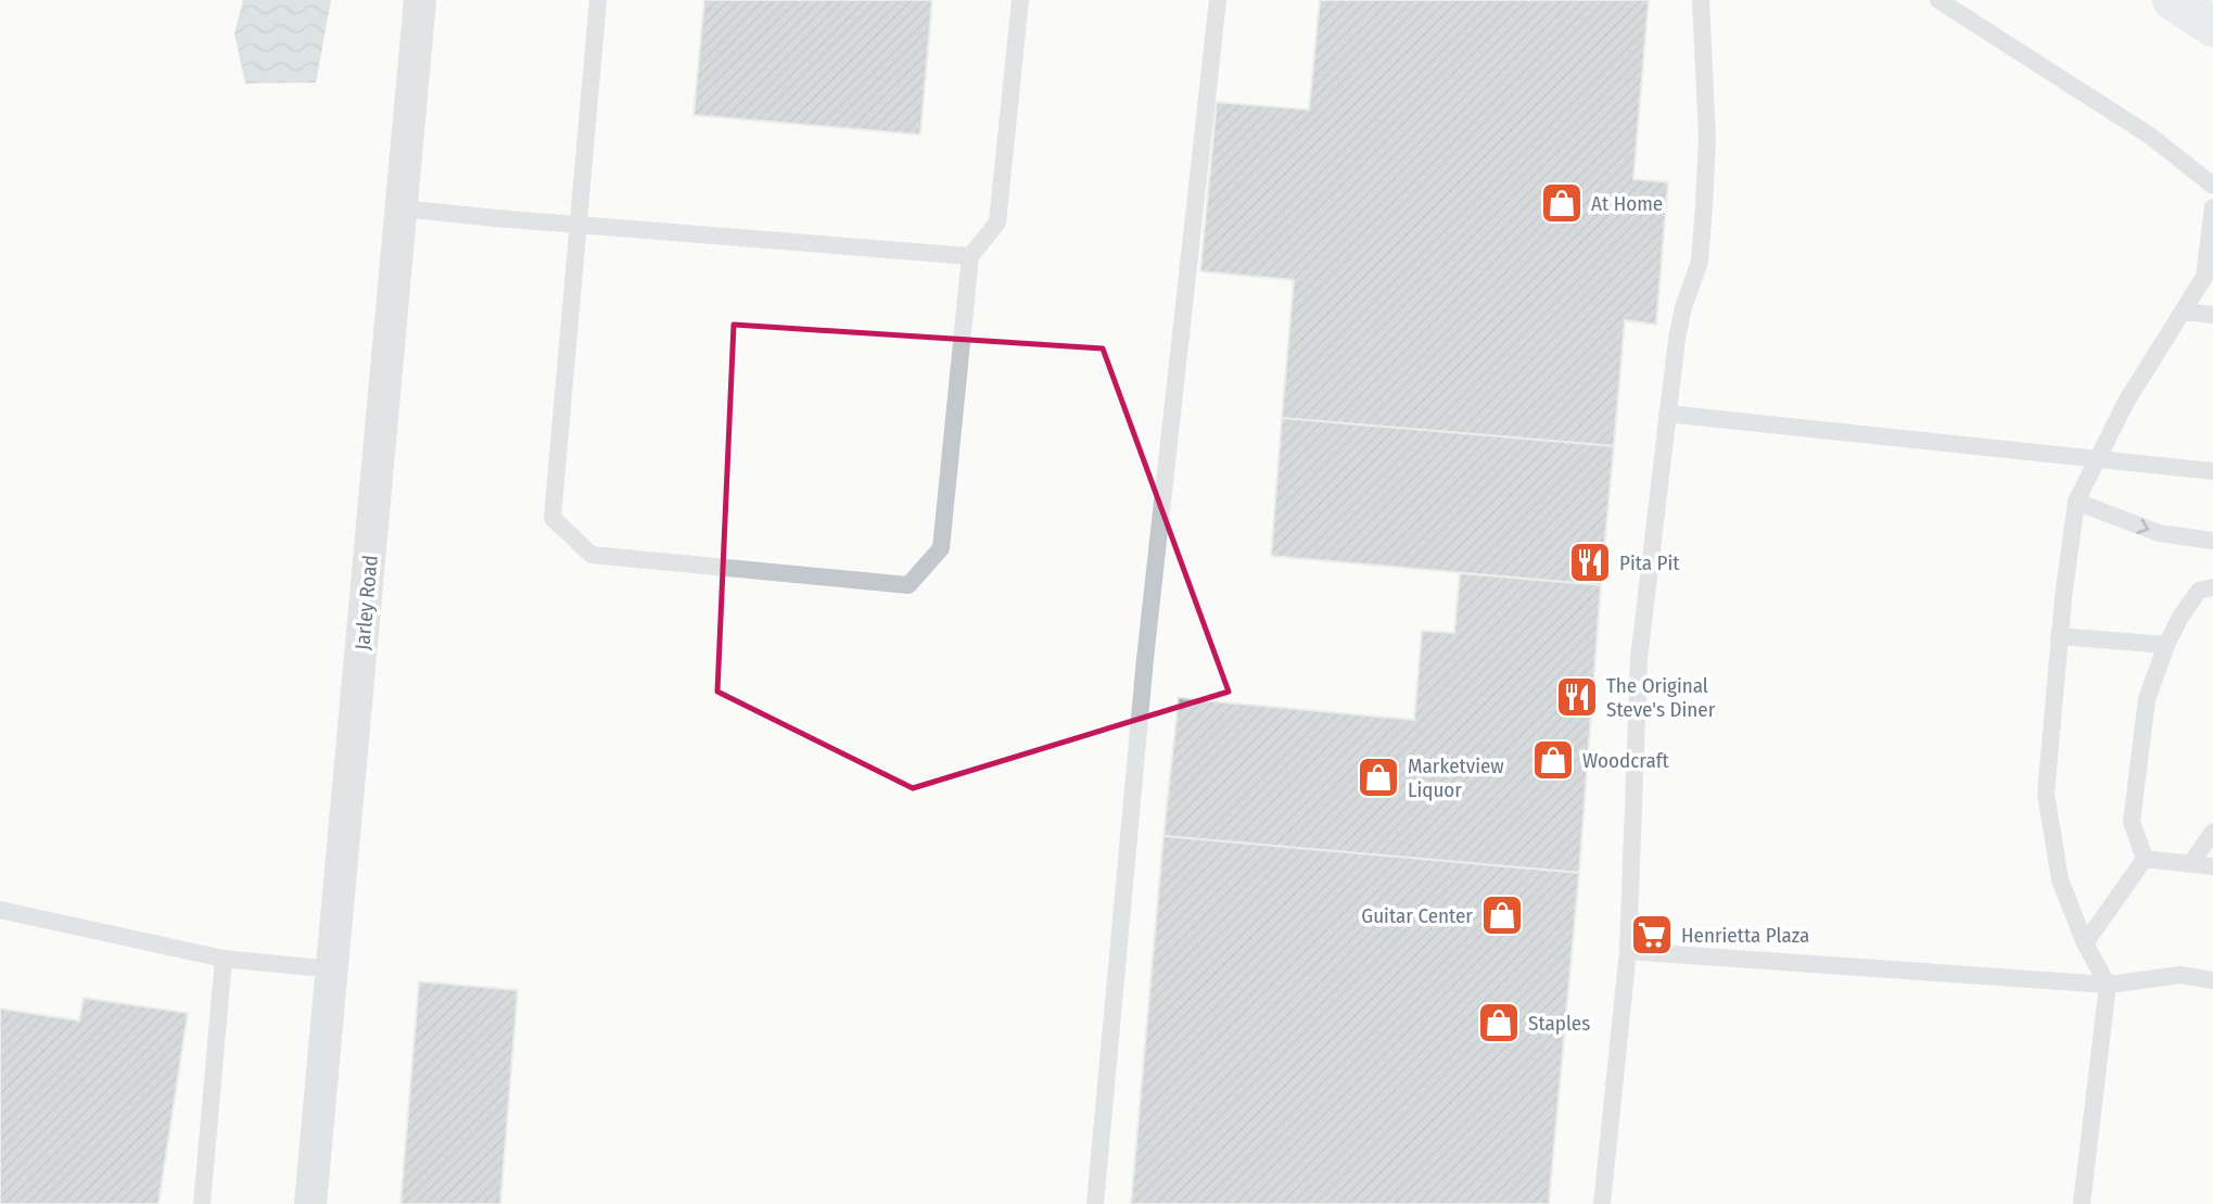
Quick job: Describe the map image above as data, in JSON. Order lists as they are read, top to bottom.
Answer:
{
  "streets": {
    "street": ["Jarley Road"]
  },
  "places": {
    "shop": [
      "At Home",
      "Woodcraft",
      "Marketview Liquor",
      "Guitar Center",
      "Staples"
    ],
    "restaurant": ["Pita Pit", "The Original Steve's Diner"],
    "supermarket": ["Henrietta Plaza"]
  }
}
